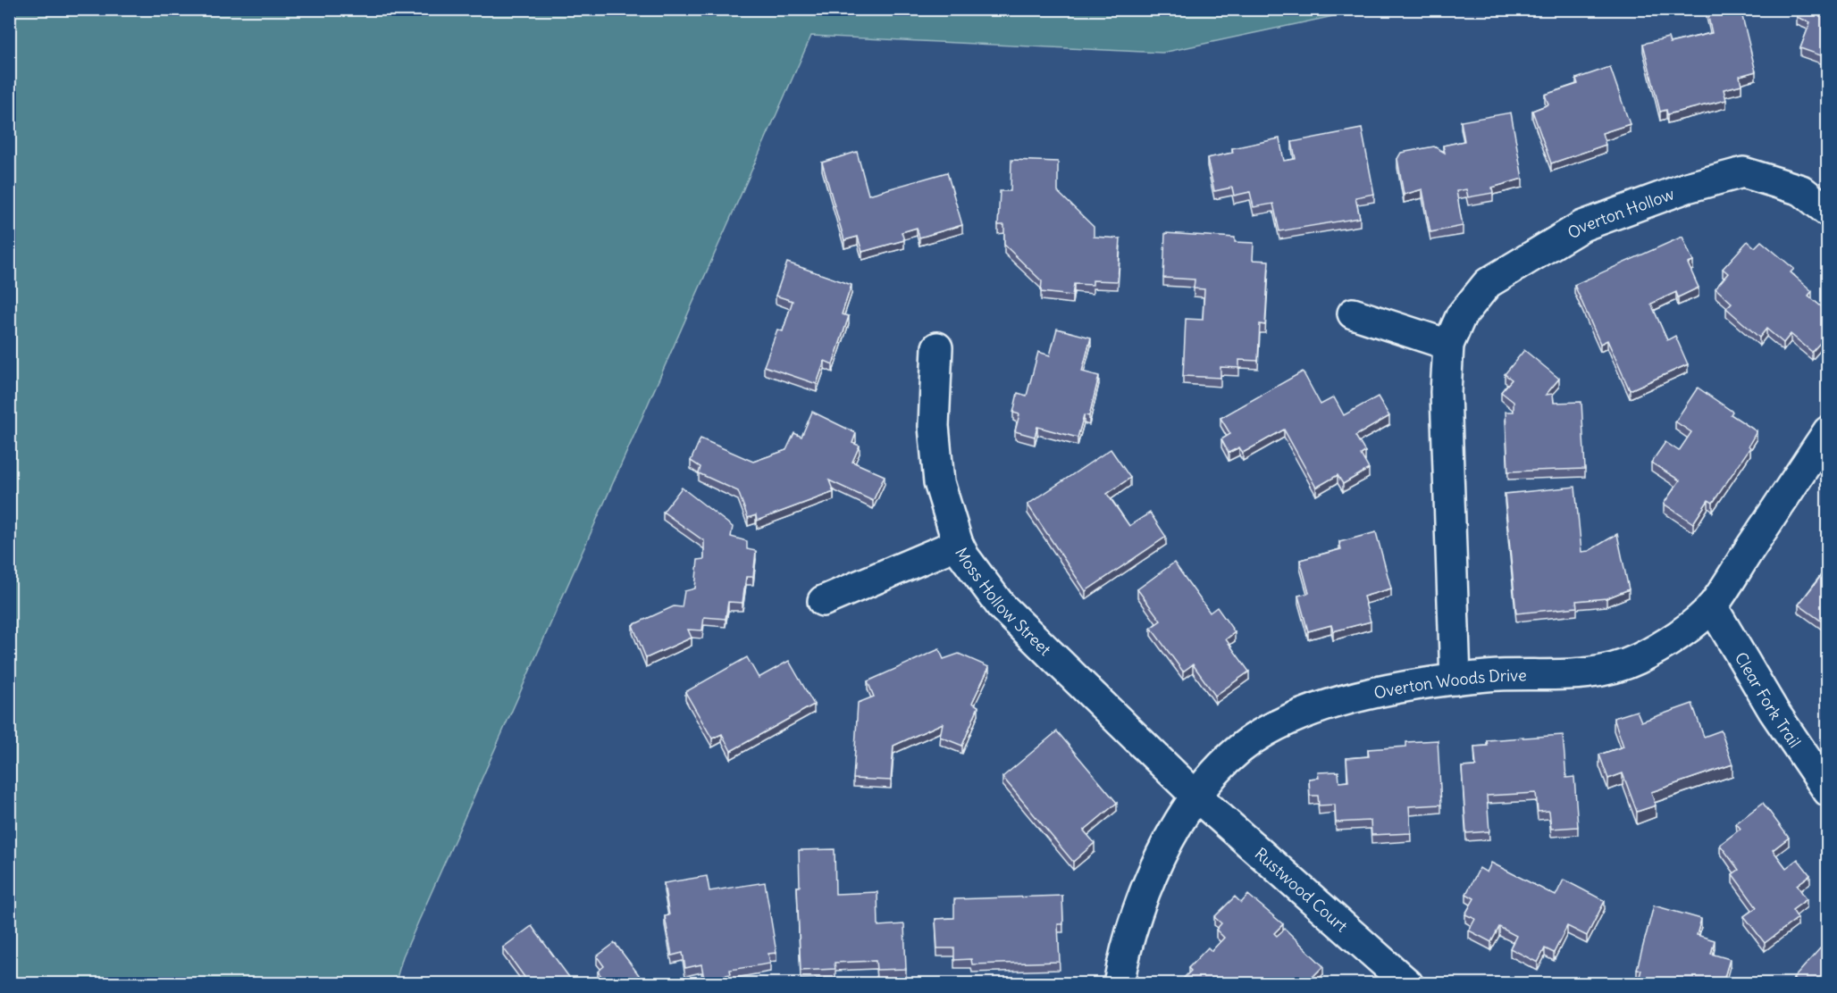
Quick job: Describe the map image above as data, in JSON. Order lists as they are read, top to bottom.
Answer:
{
  "streets": {
    "street": [
      "Overton Hollow",
      "Moss Hollow Street",
      "Overton Woods Drive",
      "Clear Fork Trail",
      "Rustwood Court"
    ]
  },
  "crossings": [
    ["Overton Hollow", "Overton Woods Drive"],
    ["Moss Hollow Street", "Overton Woods Drive"],
    ["Moss Hollow Street", "Rustwood Court"],
    ["Overton Woods Drive", "Clear Fork Trail"],
    ["Overton Woods Drive", "Rustwood Court"]
  ]
}
